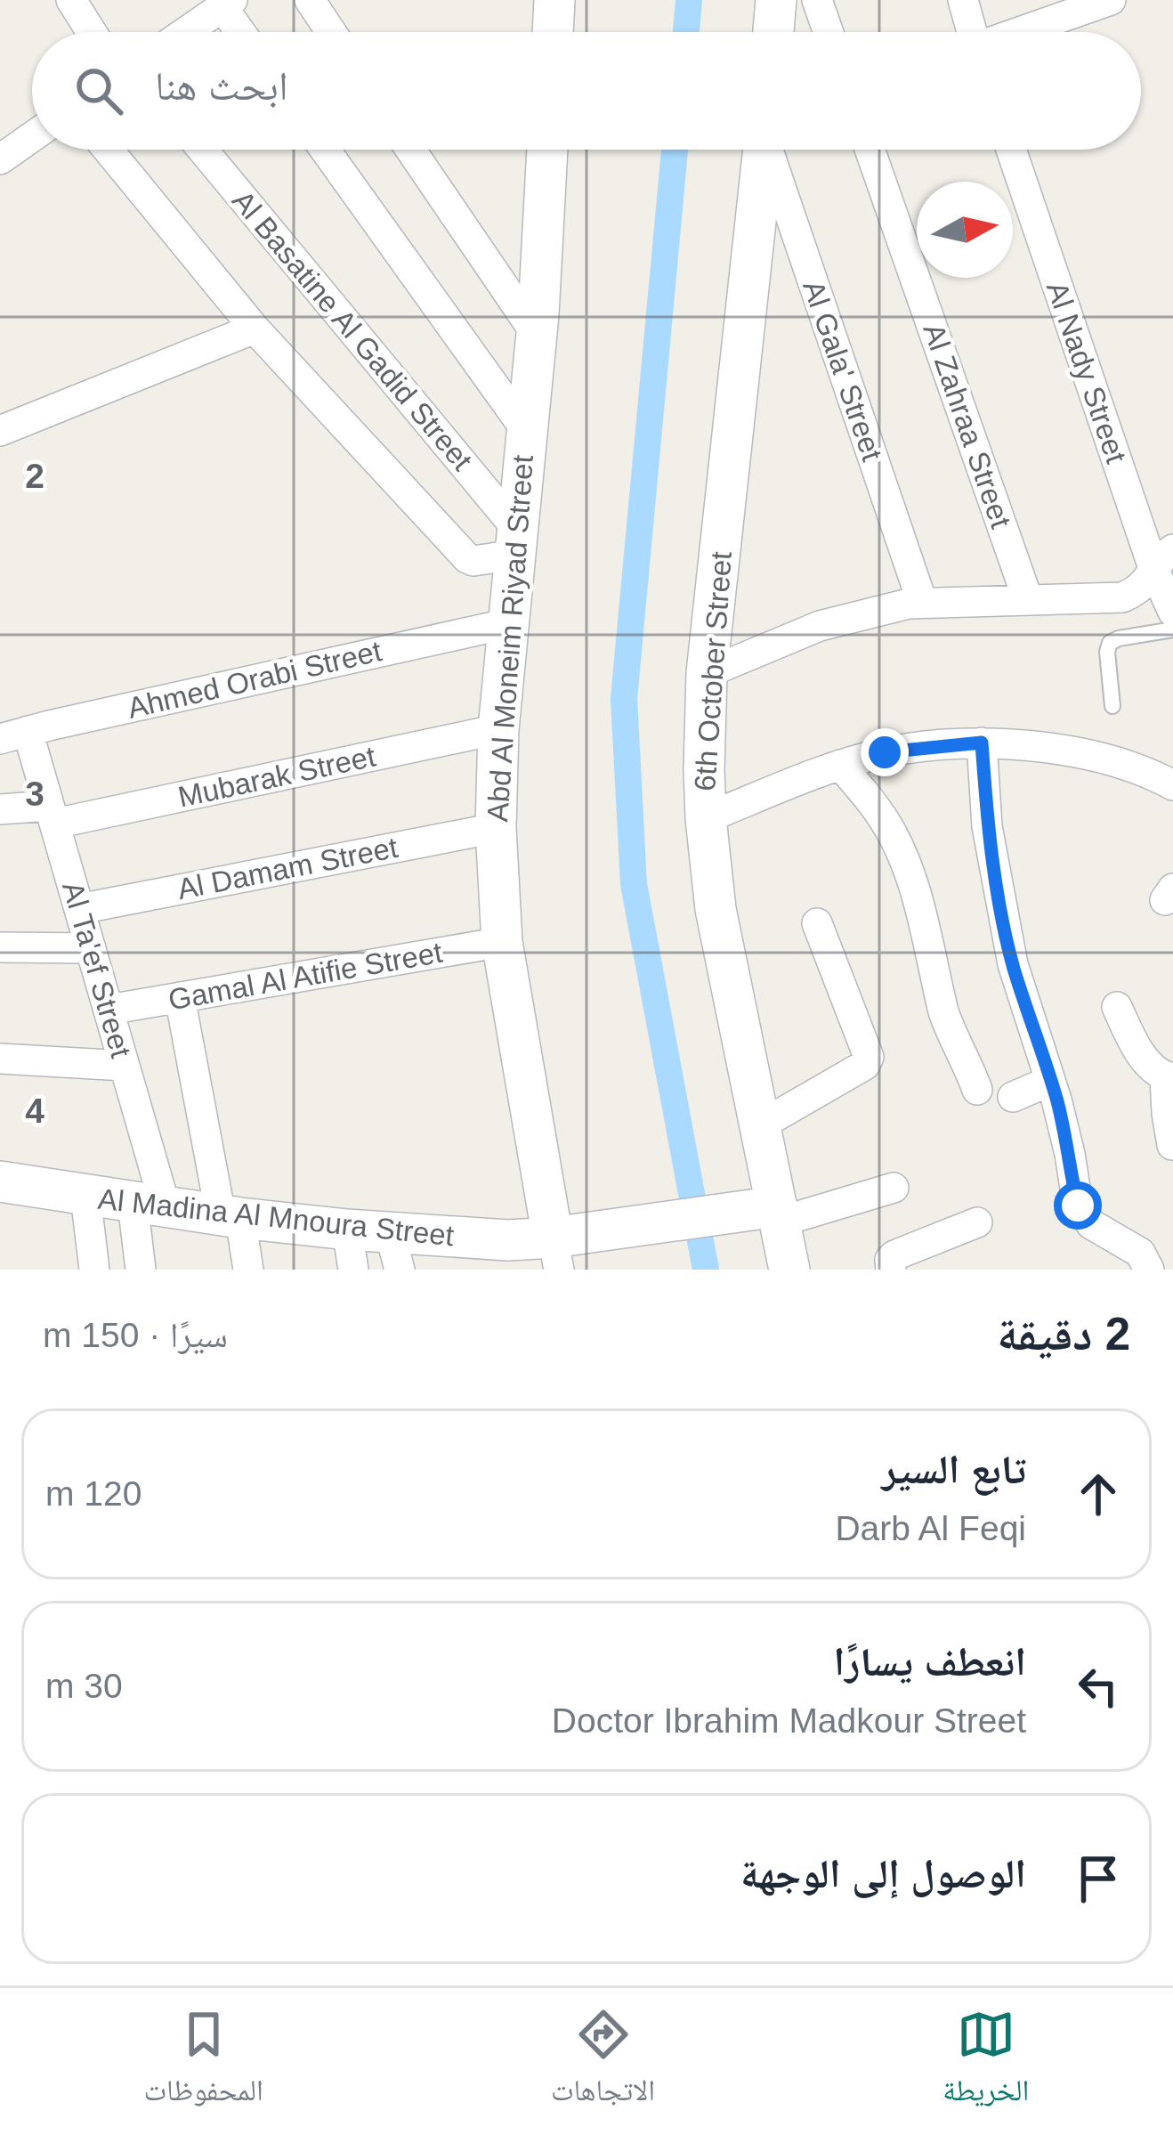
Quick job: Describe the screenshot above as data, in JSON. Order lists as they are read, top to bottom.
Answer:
{
  "streets": {
    "street": [
      "Al Basatine Al Gadid Street",
      "Al Gala' Street",
      "Al Nady Street",
      "Al Zahraa Street",
      "Abd Al Moneim Riyad Street",
      "6th October Street",
      "Ahmed Orabi Street",
      "Mubarak Street",
      "Al Damam Street",
      "Al Ta'ef Street",
      "Gamal Al Atifie Street",
      "Al Madina Al Mnoura Street"
    ]
  },
  "crossings": [
    ["Al Basatine Al Gadid Street", "Abd Al Moneim Riyad Street"],
    ["Abd Al Moneim Riyad Street", "Ahmed Orabi Street"],
    ["Abd Al Moneim Riyad Street", "Mubarak Street"],
    ["Abd Al Moneim Riyad Street", "Al Damam Street"],
    ["Abd Al Moneim Riyad Street", "Gamal Al Atifie Street"],
    ["Abd Al Moneim Riyad Street", "Al Madina Al Mnoura Street"],
    ["6th October Street", "Al Madina Al Mnoura Street"],
    ["Ahmed Orabi Street", "Al Ta'ef Street"],
    ["Mubarak Street", "Al Ta'ef Street"],
    ["Al Damam Street", "Al Ta'ef Street"],
    ["Al Ta'ef Street", "Gamal Al Atifie Street"],
    ["Al Ta'ef Street", "Al Madina Al Mnoura Street"]
  ],
  "north": "right",
  "page": {
    "search": "ابحث هنا",
    "heading": ["2 دقيقة", "سيرًا · 150 m"],
    "list": [
      ["تابع السير", "Darb Al Feqi", "120 m"],
      ["انعطف يسارًا", "Doctor Ibrahim Madkour Street", "30 m"],
      "الوصول إلى الوجهة"
    ],
    "nav": ["الخريطة", "الاتجاهات", "المحفوظات"]
  },
  "grid": {
    "rows": ["2", "3", "4"]
  }
}
